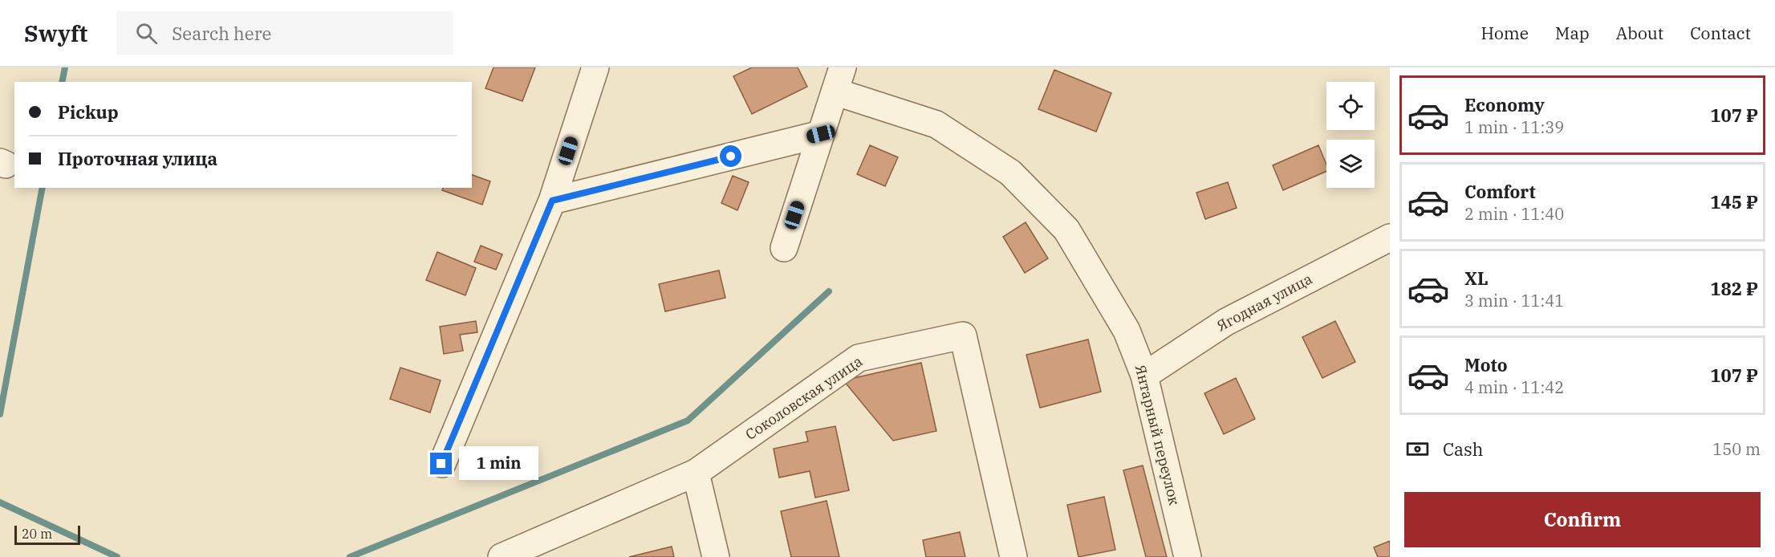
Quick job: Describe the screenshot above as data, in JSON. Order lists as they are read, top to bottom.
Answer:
{
  "streets": {
    "street": ["Ягодная улица", "Соколовская улица", "Янтарный переулок"]
  },
  "crossings": [
    ["Ягодная улица", "Янтарный переулок"]
  ],
  "scale_bar": "20 m",
  "page": {
    "header": "Swyft",
    "search": "Search here",
    "nav": [
      "Home",
      "Map",
      "About",
      "Contact"
    ],
    "list": [
      {
        "name": "Economy",
        "note": "1 min · 11:39",
        "value": "107 ₽"
      },
      {
        "name": "Comfort",
        "note": "2 min · 11:40",
        "value": "145 ₽"
      },
      {
        "name": "XL",
        "note": "3 min · 11:41",
        "value": "182 ₽"
      },
      {
        "name": "Moto",
        "note": "4 min · 11:42",
        "value": "107 ₽"
      }
    ],
    "banner": ["Pickup", "Проточная улица"],
    "pay": ["Cash", "150 m"],
    "bubble": "1 min",
    "buttons": "Confirm",
    "scale": "20 m"
  }
}
